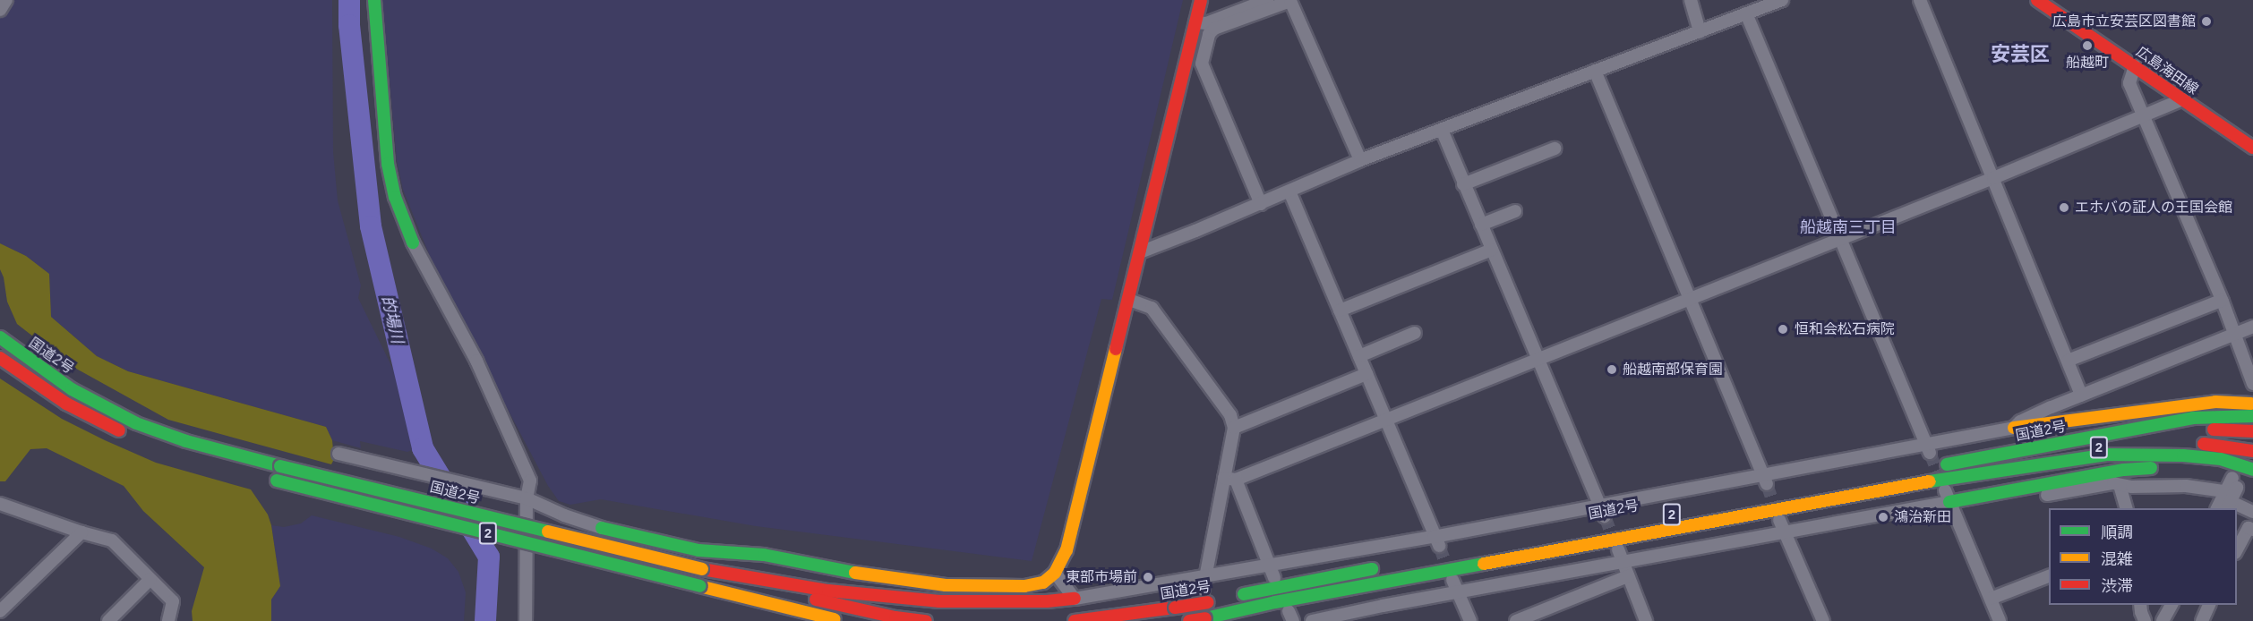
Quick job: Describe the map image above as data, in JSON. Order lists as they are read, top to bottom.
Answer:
{
  "streets": {
    "main road": ["広島海田線", "国道2号", "2"]
  },
  "crossings": [
    ["国道2号", "2"]
  ],
  "districts": ["安芸区", "船越南三丁目"],
  "water": ["的場川"],
  "places": [
    "広島市立安芸区図書館",
    "船越町",
    "エホバの証人の王国会館",
    "恒和会松石病院",
    "船越南部保育園",
    "鴻治新田",
    "東部市場前"
  ],
  "legend": ["順調", "混雑", "渋滞"]
}
